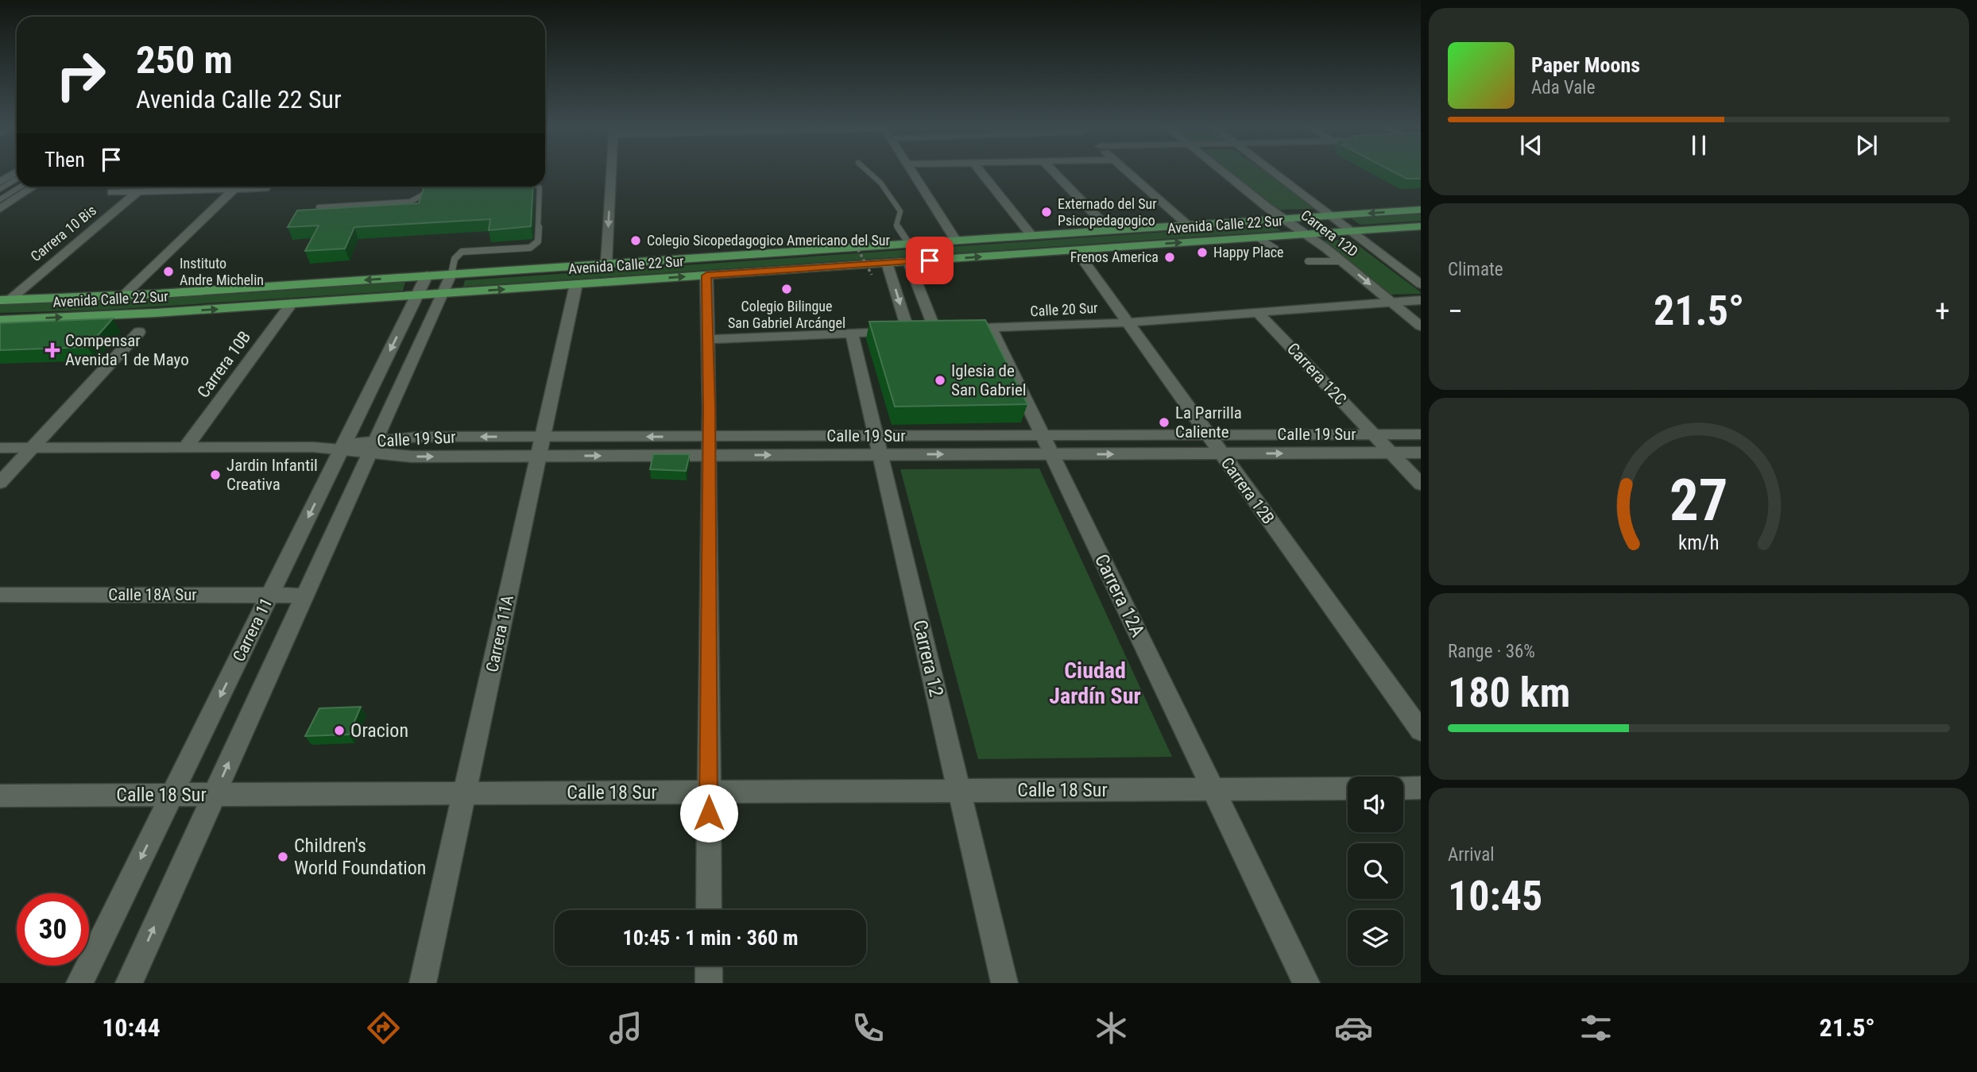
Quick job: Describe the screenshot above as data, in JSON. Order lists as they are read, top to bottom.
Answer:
{
  "streets": {
    "main road": ["Avenida Calle 22 Sur"],
    "street": [
      "Carrera 10 Bis",
      "Carrera 12D",
      "Calle 20 Sur",
      "Carrera 10B",
      "Carrera 12C",
      "Calle 19 Sur",
      "Carrera 12B",
      "Calle 18A Sur",
      "Carrera 12A",
      "Carrera 11",
      "Carrera 11A",
      "Carrera 12",
      "Calle 18 Sur"
    ]
  },
  "crossings": [
    ["Avenida Calle 22 Sur", "Carrera 10 Bis"],
    ["Avenida Calle 22 Sur", "Carrera 12D"],
    ["Avenida Calle 22 Sur", "Carrera 10B"],
    ["Avenida Calle 22 Sur", "Carrera 12B"],
    ["Avenida Calle 22 Sur", "Carrera 11"],
    ["Avenida Calle 22 Sur", "Carrera 11A"],
    ["Carrera 12D", "Calle 20 Sur"],
    ["Calle 20 Sur", "Carrera 12C"],
    ["Calle 20 Sur", "Carrera 12B"],
    ["Calle 20 Sur", "Carrera 12A"],
    ["Carrera 10B", "Calle 19 Sur"],
    ["Carrera 12C", "Calle 19 Sur"],
    ["Calle 19 Sur", "Carrera 12B"],
    ["Calle 19 Sur", "Carrera 12A"],
    ["Calle 19 Sur", "Carrera 11"],
    ["Calle 19 Sur", "Carrera 11A"],
    ["Calle 19 Sur", "Carrera 12"],
    ["Calle 18A Sur", "Carrera 11"],
    ["Carrera 12A", "Calle 18 Sur"],
    ["Carrera 11", "Calle 18 Sur"],
    ["Carrera 11A", "Calle 18 Sur"],
    ["Carrera 12", "Calle 18 Sur"]
  ],
  "districts": ["Ciudad Jardín Sur"],
  "places": {
    "other": [
      "Externado del Sur Psicopedagogico",
      "Colegio Sicopedagogico Americano del Sur",
      "Happy Place",
      "Frenos America",
      "Instituto Andre Michelin",
      "Colegio Bilingue San Gabriel Arcángel",
      "Iglesia de San Gabriel",
      "La Parrilla Caliente",
      "Jardin Infantil Creativa",
      "Oracion",
      "Children's World Foundation"
    ],
    "health": ["Compensar Avenida 1 de Mayo"]
  },
  "page": {
    "turn": ["250 m", "Avenida Calle 22 Sur"],
    "song": ["Paper Moons", "Ada Vale"],
    "then": "Then",
    "tile": [
      "Climate",
      ["Range · 36%", "180 km"],
      ["Arrival", "10:45"]
    ],
    "heat": ["−", "21.5°", "+"],
    "limit": "30",
    "trip": "10:45 · 1 min · 360 m",
    "tabs": ["10:44", "21.5°"],
    "gauge": ["27", "km/h"]
  }
}
